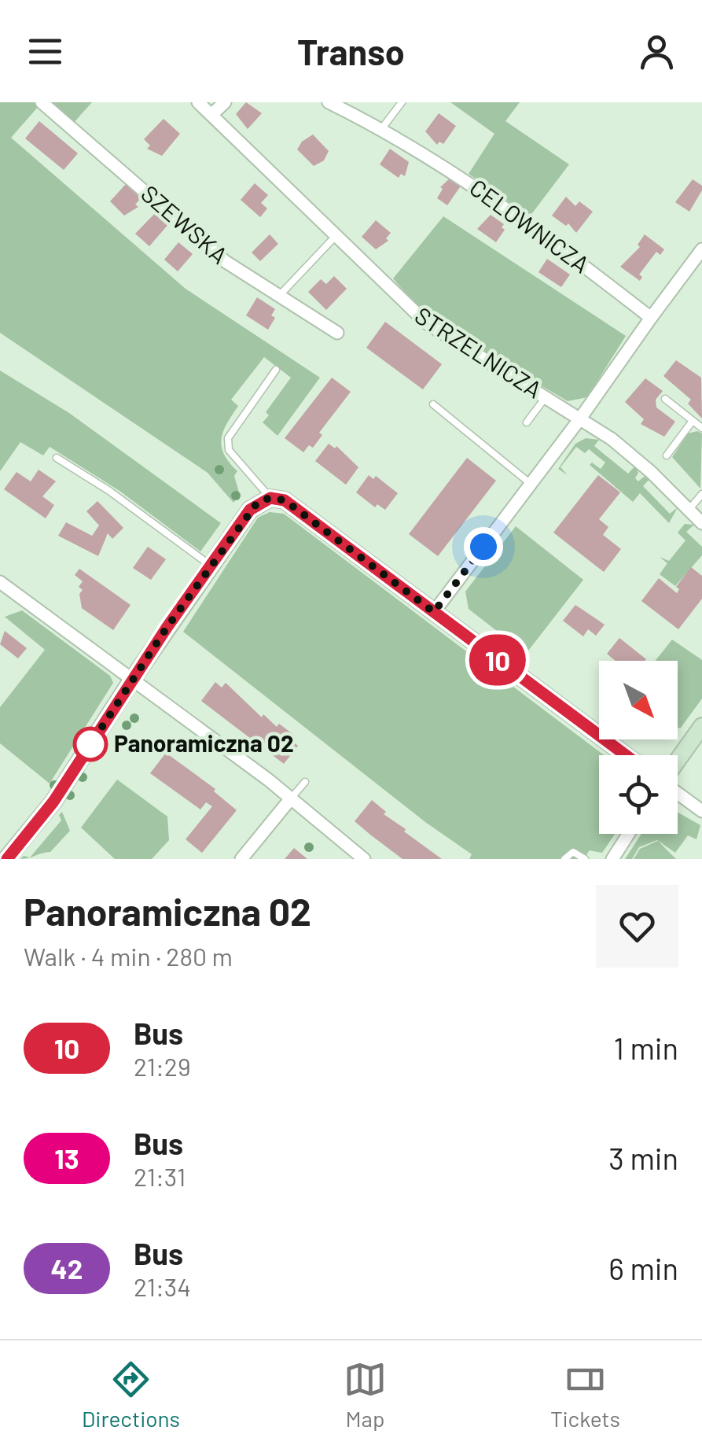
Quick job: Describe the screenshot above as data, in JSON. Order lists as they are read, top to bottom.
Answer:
{
  "streets": {
    "street": ["SZEWSKA", "CELOWNICZA", "STRZELNICZA"]
  },
  "places": ["Panoramiczna 02"],
  "lines": ["bus line 10"],
  "north": "bottom right",
  "page": {
    "header": "Transo",
    "on_map": "10",
    "heading": ["Panoramiczna 02", "Walk · 4 min · 280 m"],
    "list": [
      {
        "mark": "10",
        "name": "Bus",
        "note": "21:29",
        "value": "1 min"
      },
      {
        "mark": "13",
        "name": "Bus",
        "note": "21:31",
        "value": "3 min"
      },
      {
        "mark": "42",
        "name": "Bus",
        "note": "21:34",
        "value": "6 min"
      }
    ],
    "tabs": ["Directions", "Map", "Tickets"]
  }
}
